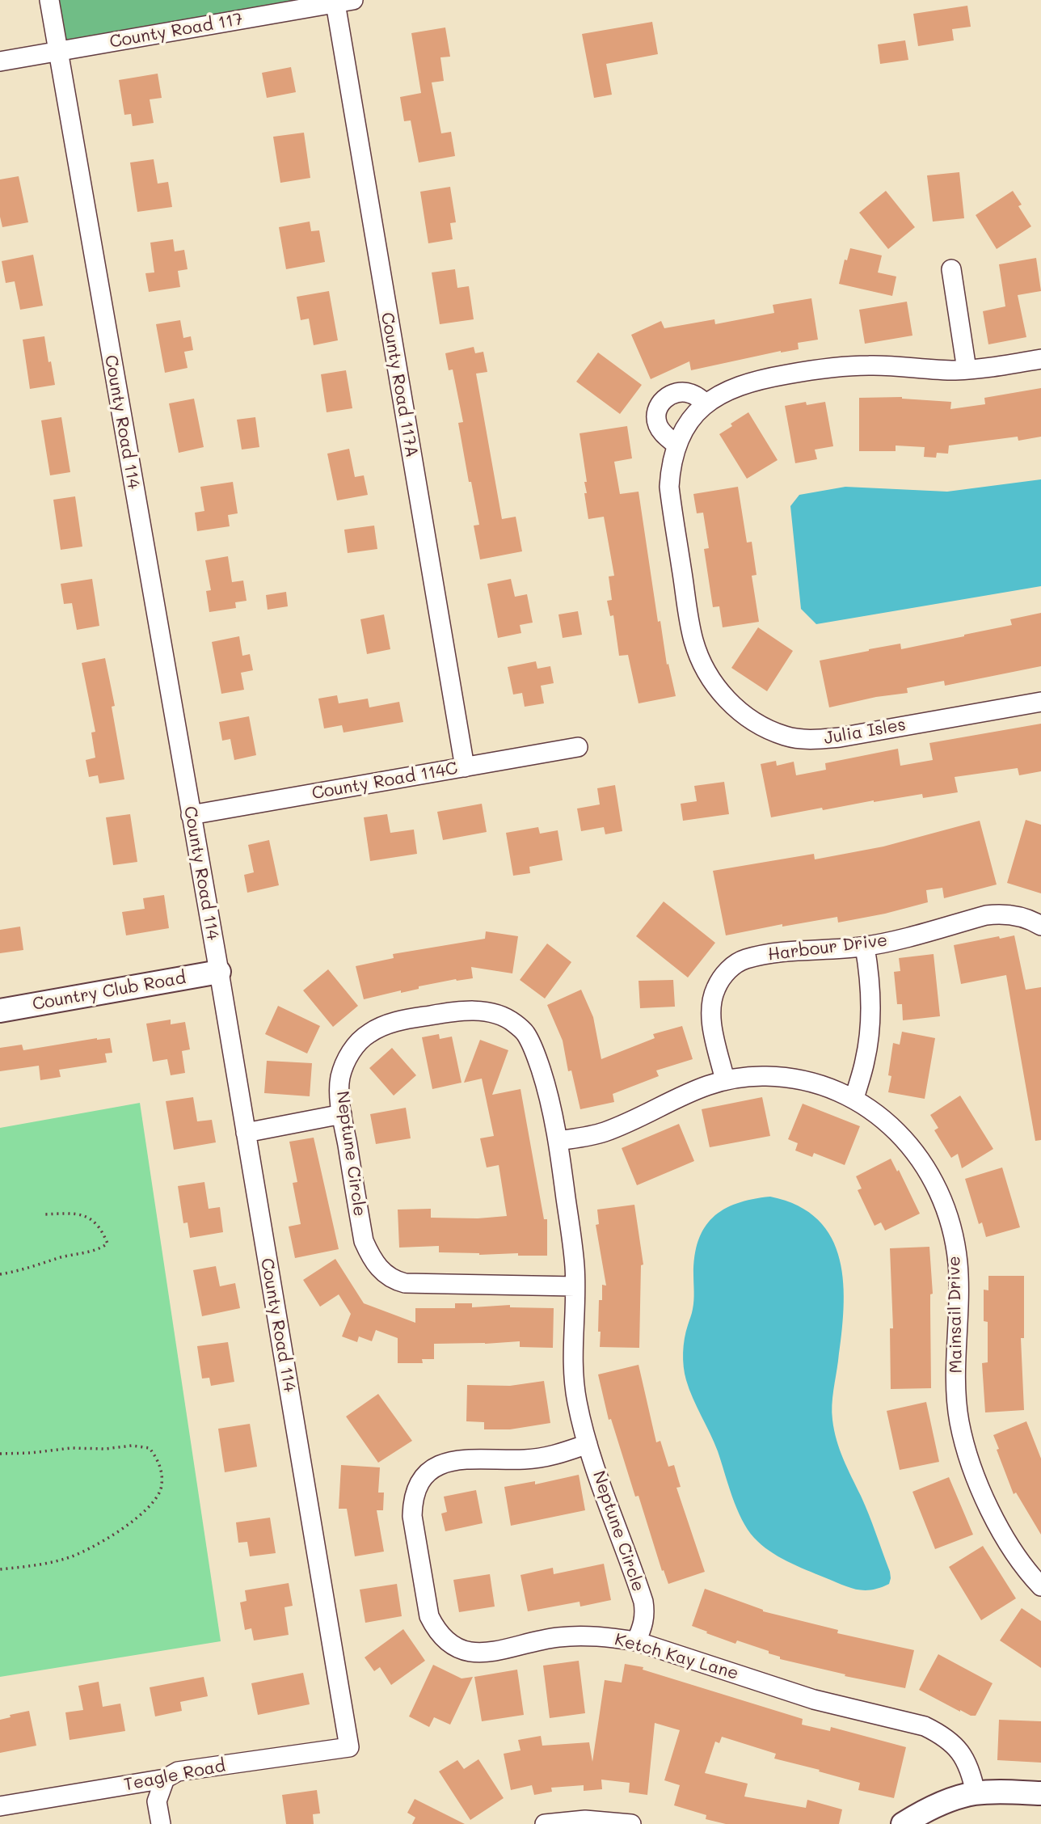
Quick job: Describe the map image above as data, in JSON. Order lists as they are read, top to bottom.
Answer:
{
  "streets": {
    "street": [
      "County Road 117",
      "County Road 117A",
      "County Road 114",
      "Julia Isles",
      "County Road 114C",
      "Harbour Drive",
      "Country Club Road",
      "Neptune Circle",
      "Mainsail Drive",
      "Ketch Kay Lane",
      "Teagle Road"
    ]
  },
  "crossings": [
    ["County Road 117", "County Road 117A"],
    ["County Road 117", "County Road 114"],
    ["County Road 117A", "County Road 114C"],
    ["County Road 114", "County Road 114C"],
    ["County Road 114", "Country Club Road"],
    ["County Road 114", "Teagle Road"],
    ["Harbour Drive", "Mainsail Drive"],
    ["Neptune Circle", "Mainsail Drive"],
    ["Neptune Circle", "Ketch Kay Lane"]
  ]
}
